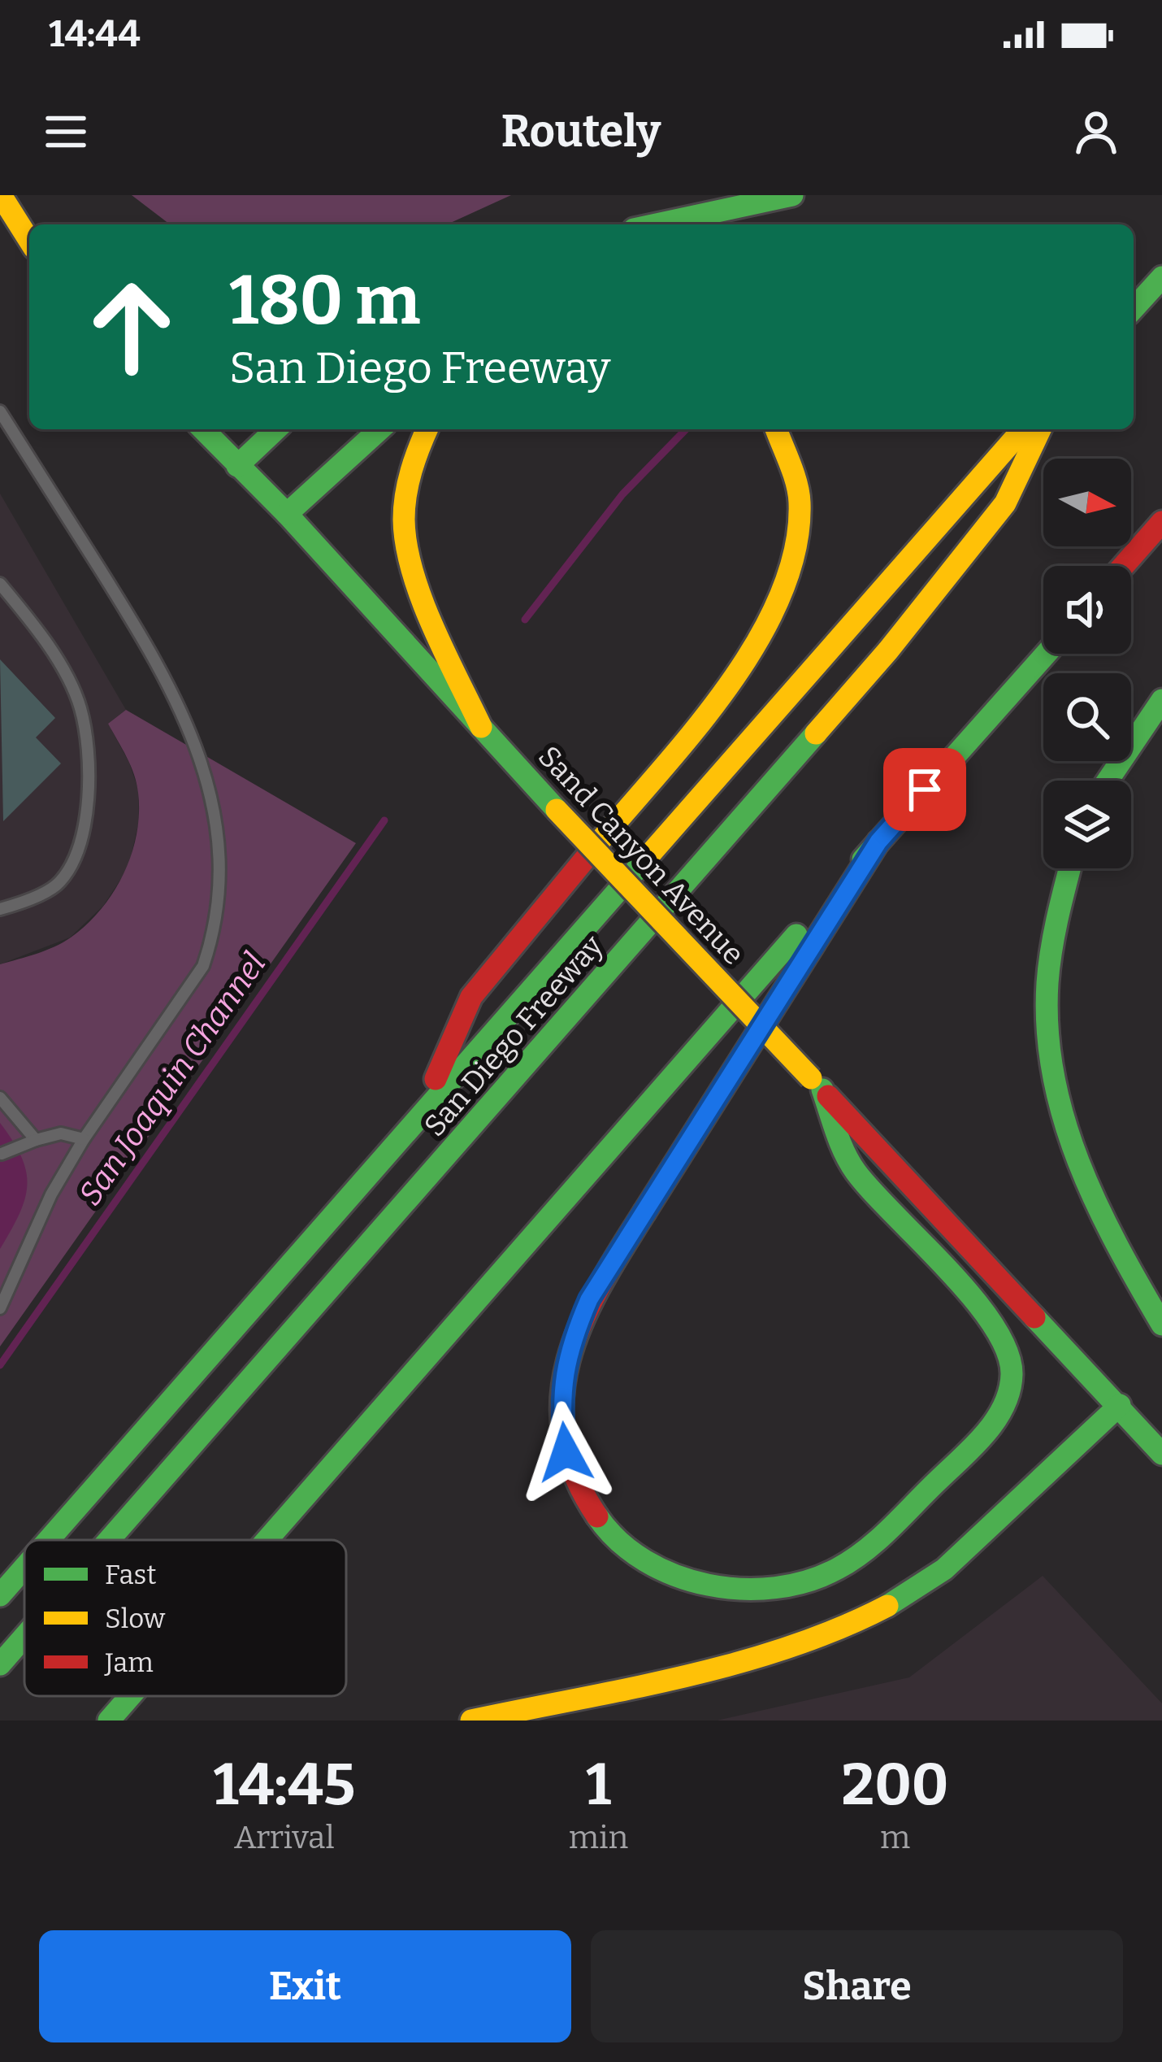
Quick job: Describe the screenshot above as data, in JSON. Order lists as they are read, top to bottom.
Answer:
{
  "streets": {
    "main road": ["Sand Canyon Avenue", "San Diego Freeway"]
  },
  "water": ["San Joaquin Channel"],
  "legend": ["Fast", "Slow", "Jam"],
  "north": "right",
  "page": {
    "status": "14:44",
    "header": "Routely",
    "turn": ["180 m", "San Diego Freeway"],
    "eta": [
      "14:45",
      "Arrival",
      "1",
      "min",
      "200",
      "m"
    ],
    "buttons": ["Exit", "Share"]
  }
}
